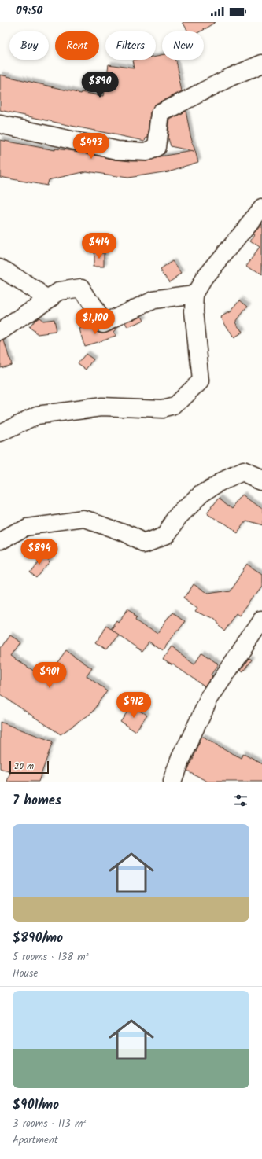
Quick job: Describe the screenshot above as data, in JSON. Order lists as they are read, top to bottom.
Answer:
{
  "scale_bar": "20 m",
  "page": {
    "status": "09:50",
    "chip": [
      "Buy",
      "Rent",
      "Filters",
      "New"
    ],
    "price": [
      "$890",
      "$493",
      "$414",
      "$1,100",
      "$894",
      "$901",
      "$912"
    ],
    "scale": "20 m",
    "heading": "7 homes",
    "list": [
      {
        "name": "$890/mo",
        "note": "5 rooms · 138 m² · House"
      },
      {
        "name": "$901/mo",
        "note": "3 rooms · 113 m² · Apartment"
      }
    ]
  }
}
